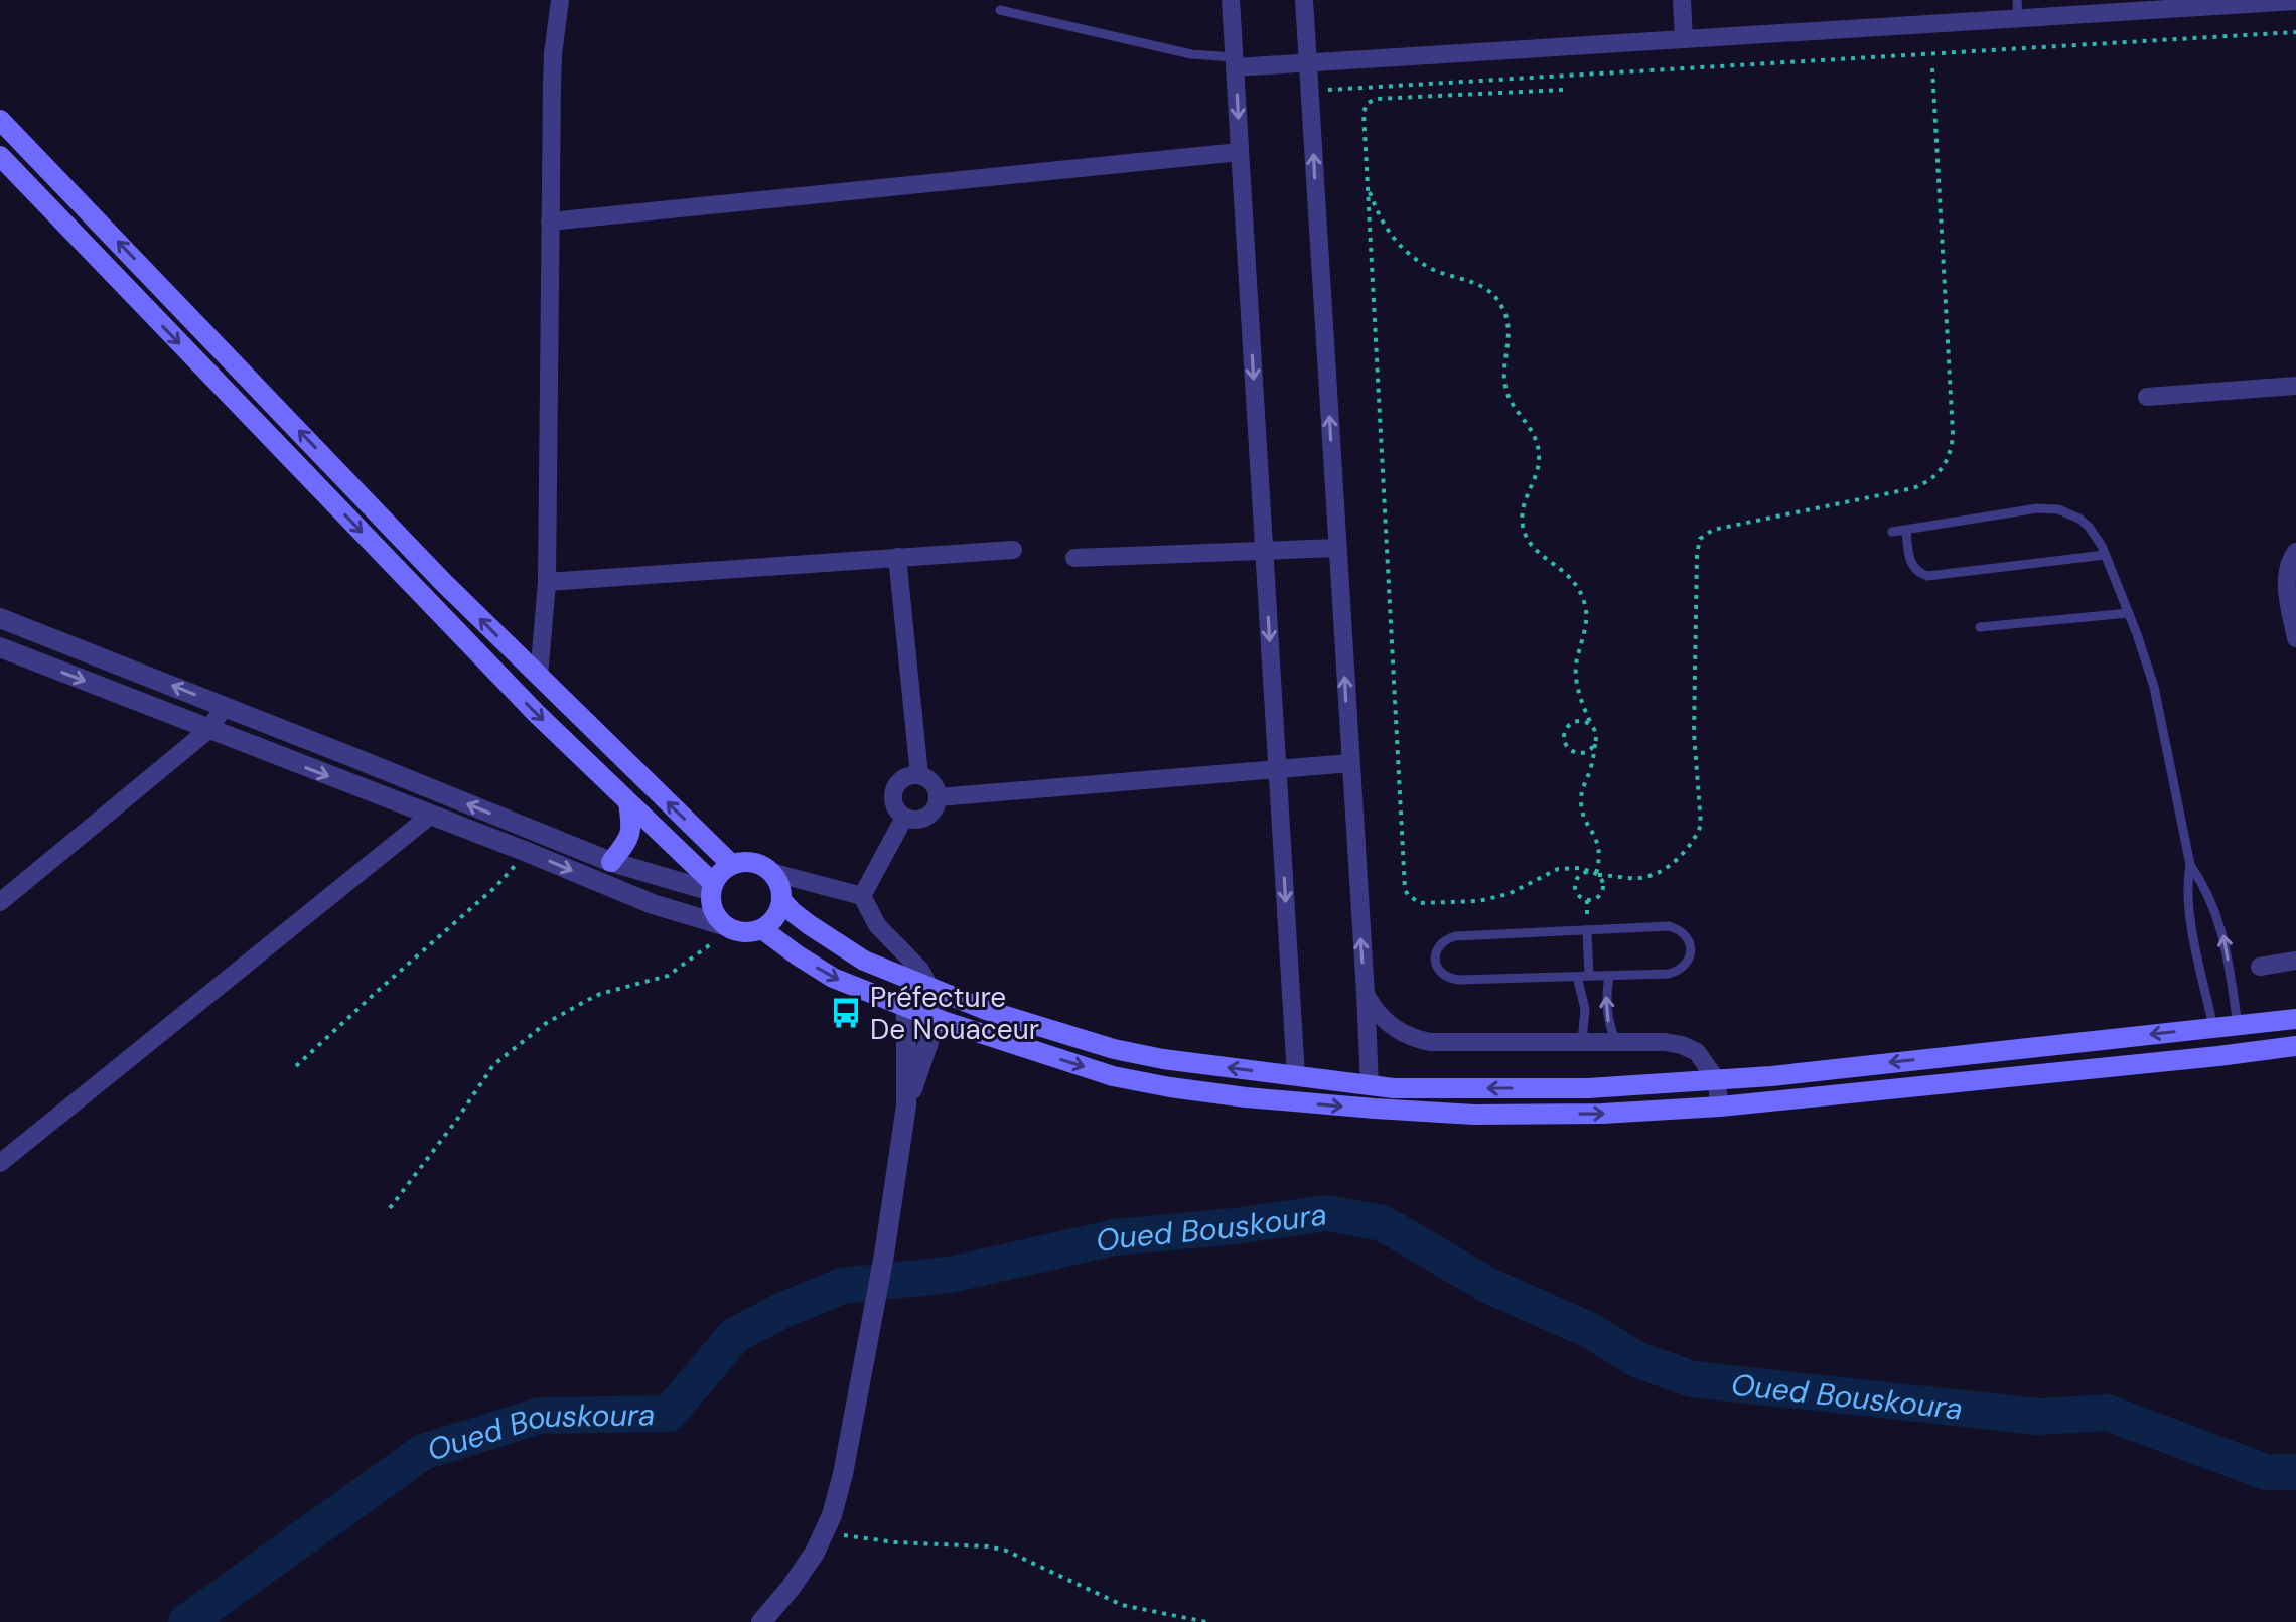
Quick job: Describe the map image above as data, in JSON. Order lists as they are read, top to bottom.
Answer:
{
  "water": ["Oued Bouskoura"],
  "places": {
    "bus stop": ["Préfecture De Nouaceur"]
  }
}
